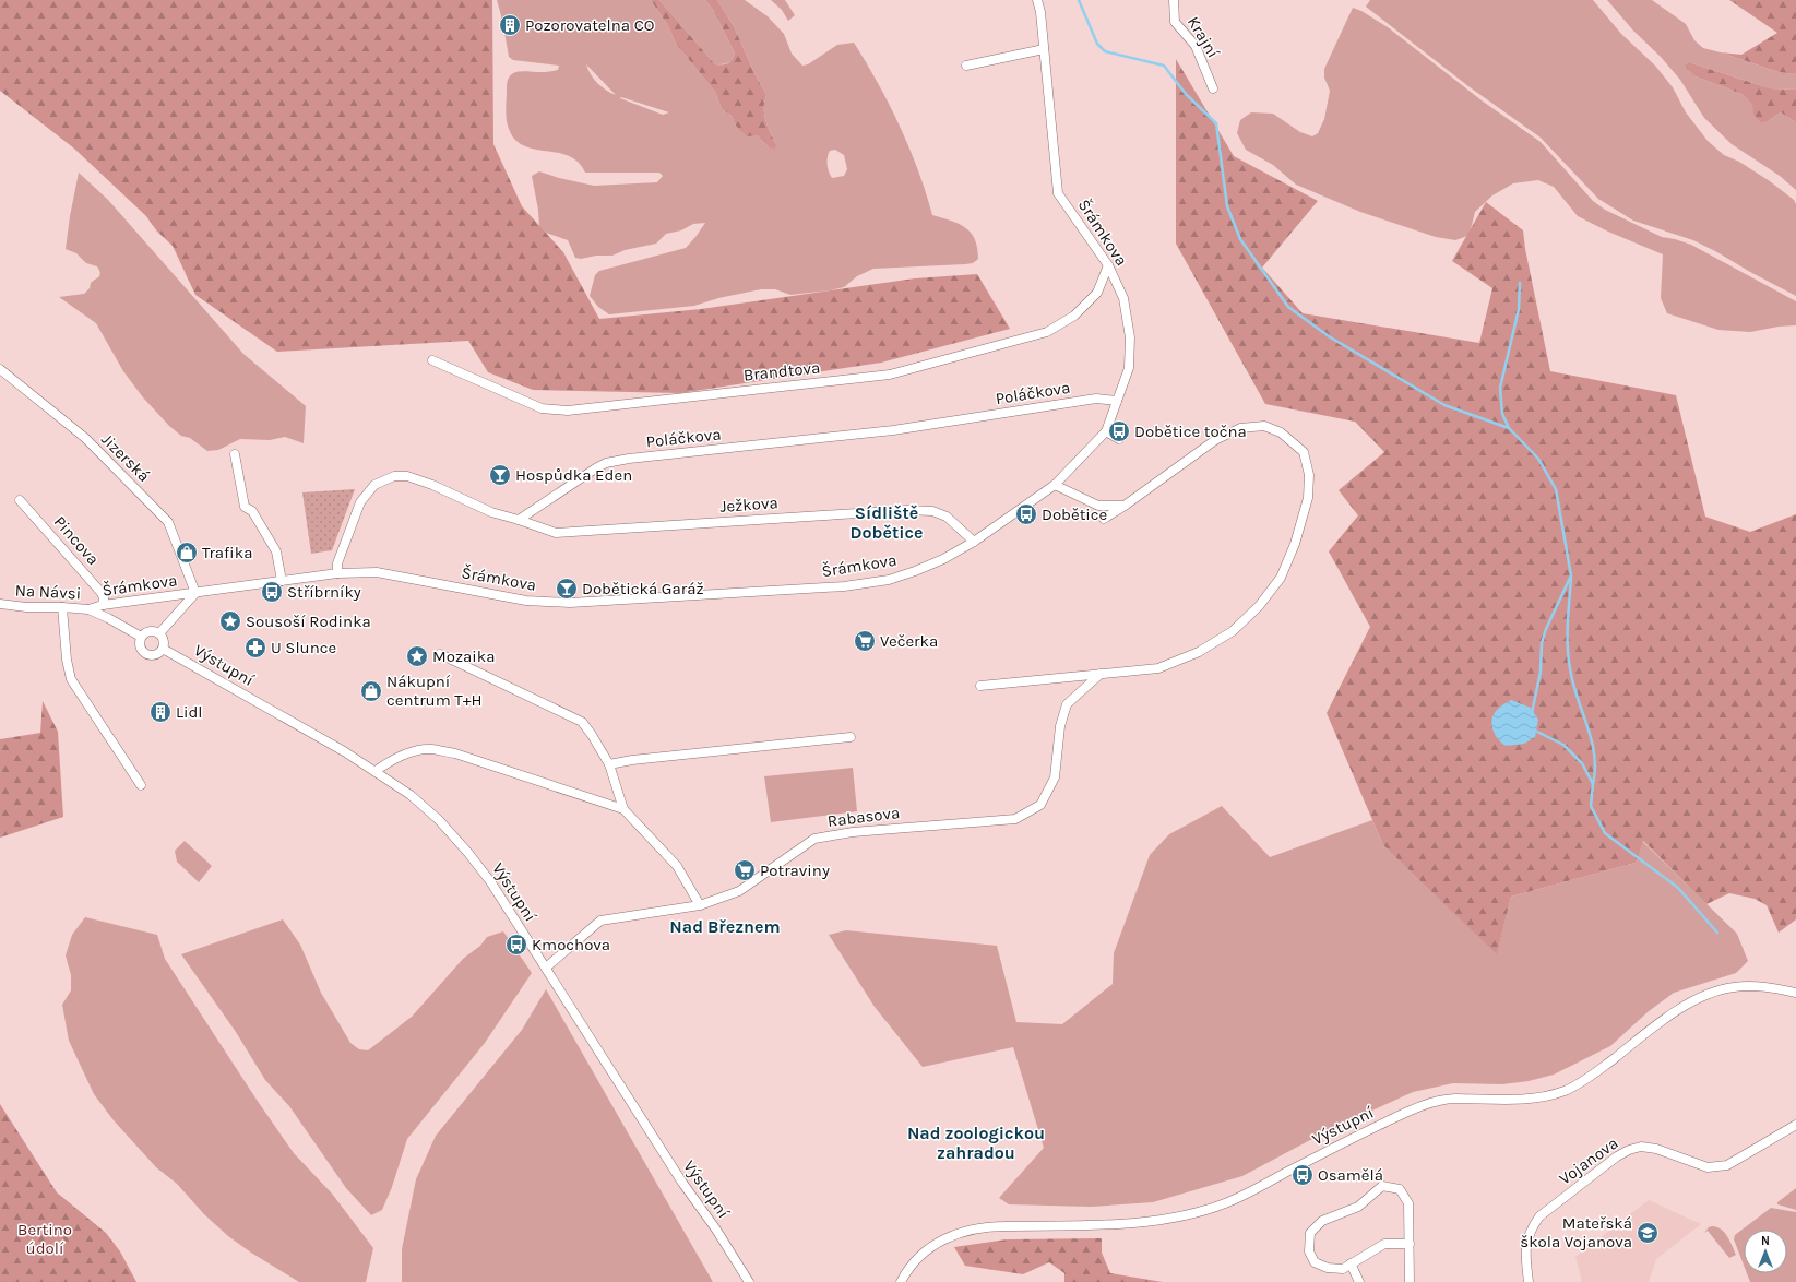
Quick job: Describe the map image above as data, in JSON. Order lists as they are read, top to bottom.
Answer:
{
  "streets": {
    "street": [
      "Krajní",
      "Šrámkova",
      "Brandtova",
      "Poláčkova",
      "Jizerská",
      "Ježkova",
      "Pincova",
      "Na Návsi",
      "Výstupní",
      "Rabasova",
      "Vojanova"
    ]
  },
  "crossings": [
    ["Šrámkova", "Brandtova"],
    ["Šrámkova", "Poláčkova"],
    ["Šrámkova", "Jizerská"],
    ["Šrámkova", "Ježkova"],
    ["Šrámkova", "Pincova"],
    ["Šrámkova", "Na Návsi"],
    ["Šrámkova", "Výstupní"],
    ["Poláčkova", "Ježkova"],
    ["Na Návsi", "Výstupní"],
    ["Výstupní", "Rabasova"]
  ],
  "districts": ["Sídliště Dobětice", "Nad Březnem", "Nad zoologickou zahradou"],
  "parks": ["Bertino údolí"],
  "places": {
    "building": ["Pozorovatelna CO", "Lidl"],
    "bus stop": [
      "Dobětice točna",
      "Dobětice",
      "Stříbrníky",
      "Kmochova",
      "Osamělá"
    ],
    "bar": ["Hospůdka Eden", "Dobětická Garáž"],
    "shop": ["Trafika", "Nákupní centrum T+H"],
    "place": ["Sousoší Rodinka", "Mozaika"],
    "supermarket": ["Večerka", "Potraviny"],
    "pharmacy": ["U Slunce"],
    "school or university": ["Mateřská škola Vojanova"]
  },
  "north": "top"
}
